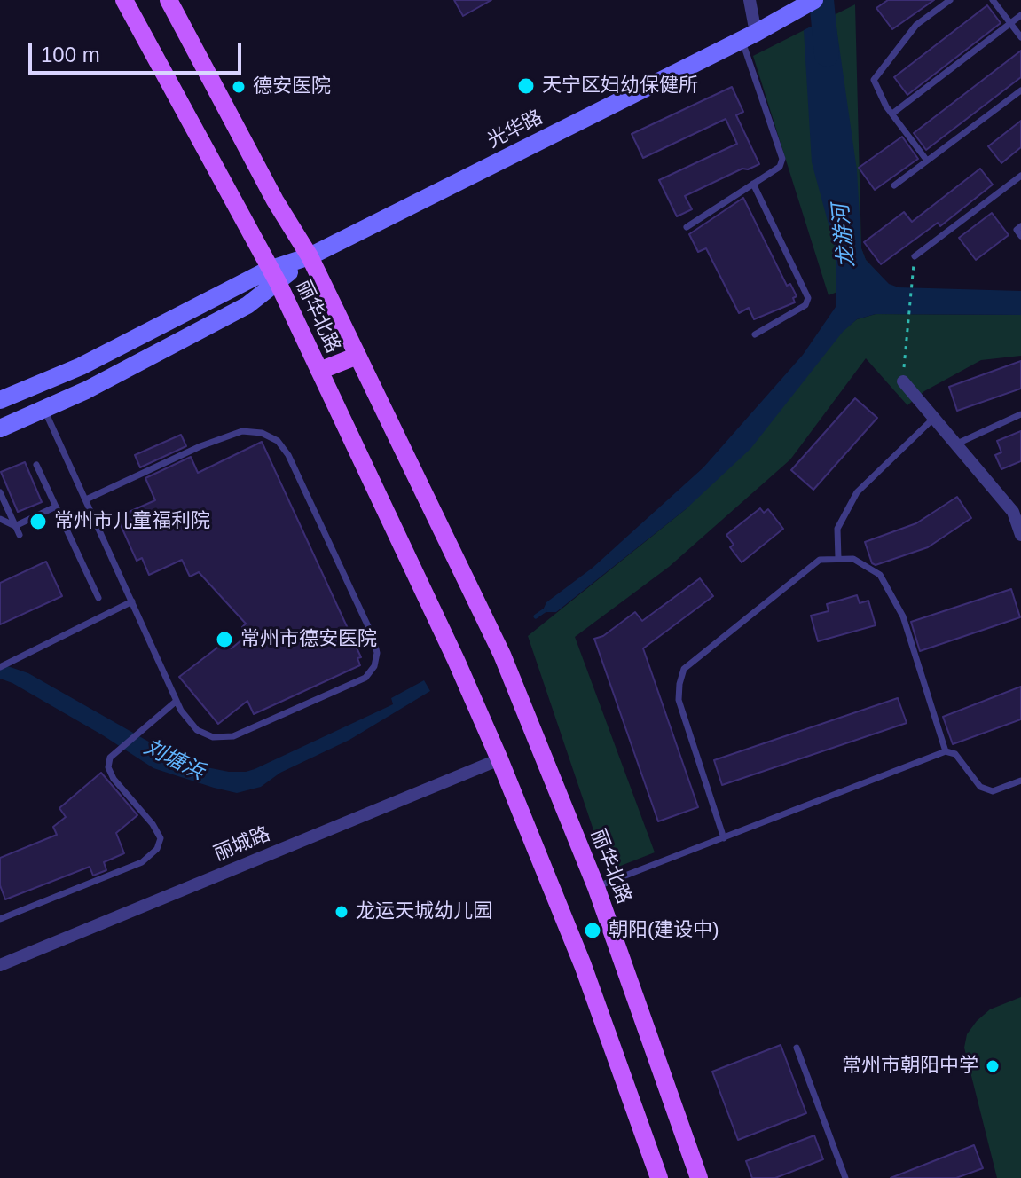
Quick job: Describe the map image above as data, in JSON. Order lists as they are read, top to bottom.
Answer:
{
  "streets": {
    "main road": ["光华路", "丽华北路"],
    "street": ["丽城路"]
  },
  "crossings": [
    ["光华路", "丽华北路"],
    ["丽华北路", "丽城路"]
  ],
  "water": ["龙游河", "刘塘浜"],
  "places": [
    "天宁区妇幼保健所",
    "德安医院",
    "常州市儿童福利院",
    "常州市德安医院",
    "龙运天城幼儿园",
    "朝阳(建设中)",
    "常州市朝阳中学"
  ],
  "scale_bar": "100 m"
}
